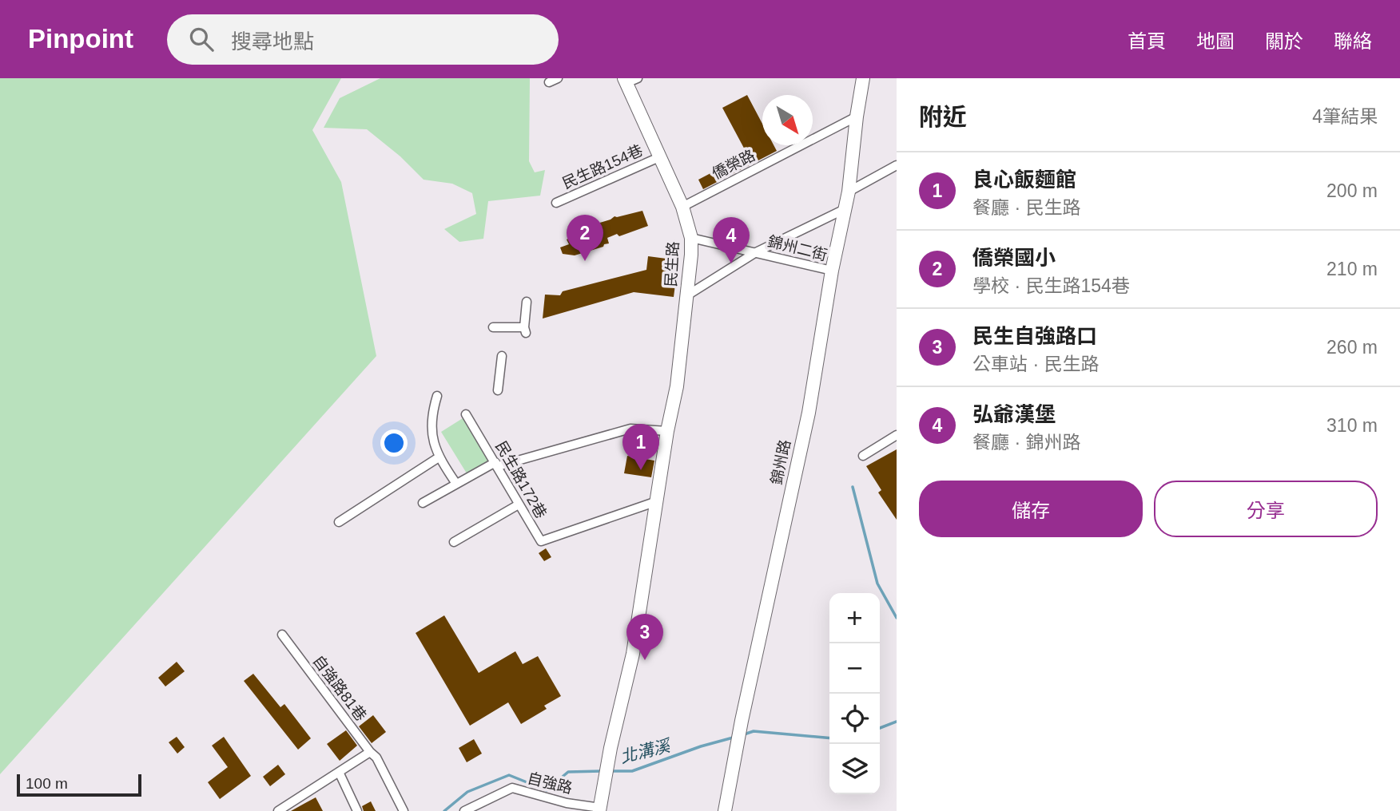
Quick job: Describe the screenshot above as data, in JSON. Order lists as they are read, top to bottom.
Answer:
{
  "streets": {
    "street": [
      "僑榮路",
      "民生路154巷",
      "錦州二街",
      "民生路",
      "錦州路",
      "民生路172巷",
      "自強路81巷",
      "自強路"
    ]
  },
  "crossings": [
    ["僑榮路", "民生路"],
    ["僑榮路", "錦州路"],
    ["民生路154巷", "民生路"],
    ["錦州二街", "錦州路"],
    ["民生路", "民生路172巷"],
    ["民生路", "自強路"]
  ],
  "water": ["北溝溪"],
  "scale_bar": "100 m",
  "north": "bottom right",
  "page": {
    "header": "Pinpoint",
    "search": "搜尋地點",
    "nav": [
      "首頁",
      "地圖",
      "關於",
      "聯絡"
    ],
    "heading": ["附近", "4筆結果"],
    "list": [
      {
        "mark": "1",
        "name": "良心飯麵館",
        "note": "餐廳 · 民生路",
        "value": "200 m"
      },
      {
        "mark": "2",
        "name": "僑榮國小",
        "note": "學校 · 民生路154巷",
        "value": "210 m"
      },
      {
        "mark": "3",
        "name": "民生自強路口",
        "note": "公車站 · 民生路",
        "value": "260 m"
      },
      {
        "mark": "4",
        "name": "弘爺漢堡",
        "note": "餐廳 · 錦州路",
        "value": "310 m"
      }
    ],
    "pins": [
      "2",
      "4",
      "1",
      "3"
    ],
    "buttons": ["儲存", "分享"],
    "map_buttons": ["+", "−"],
    "scale": "100 m"
  }
}
